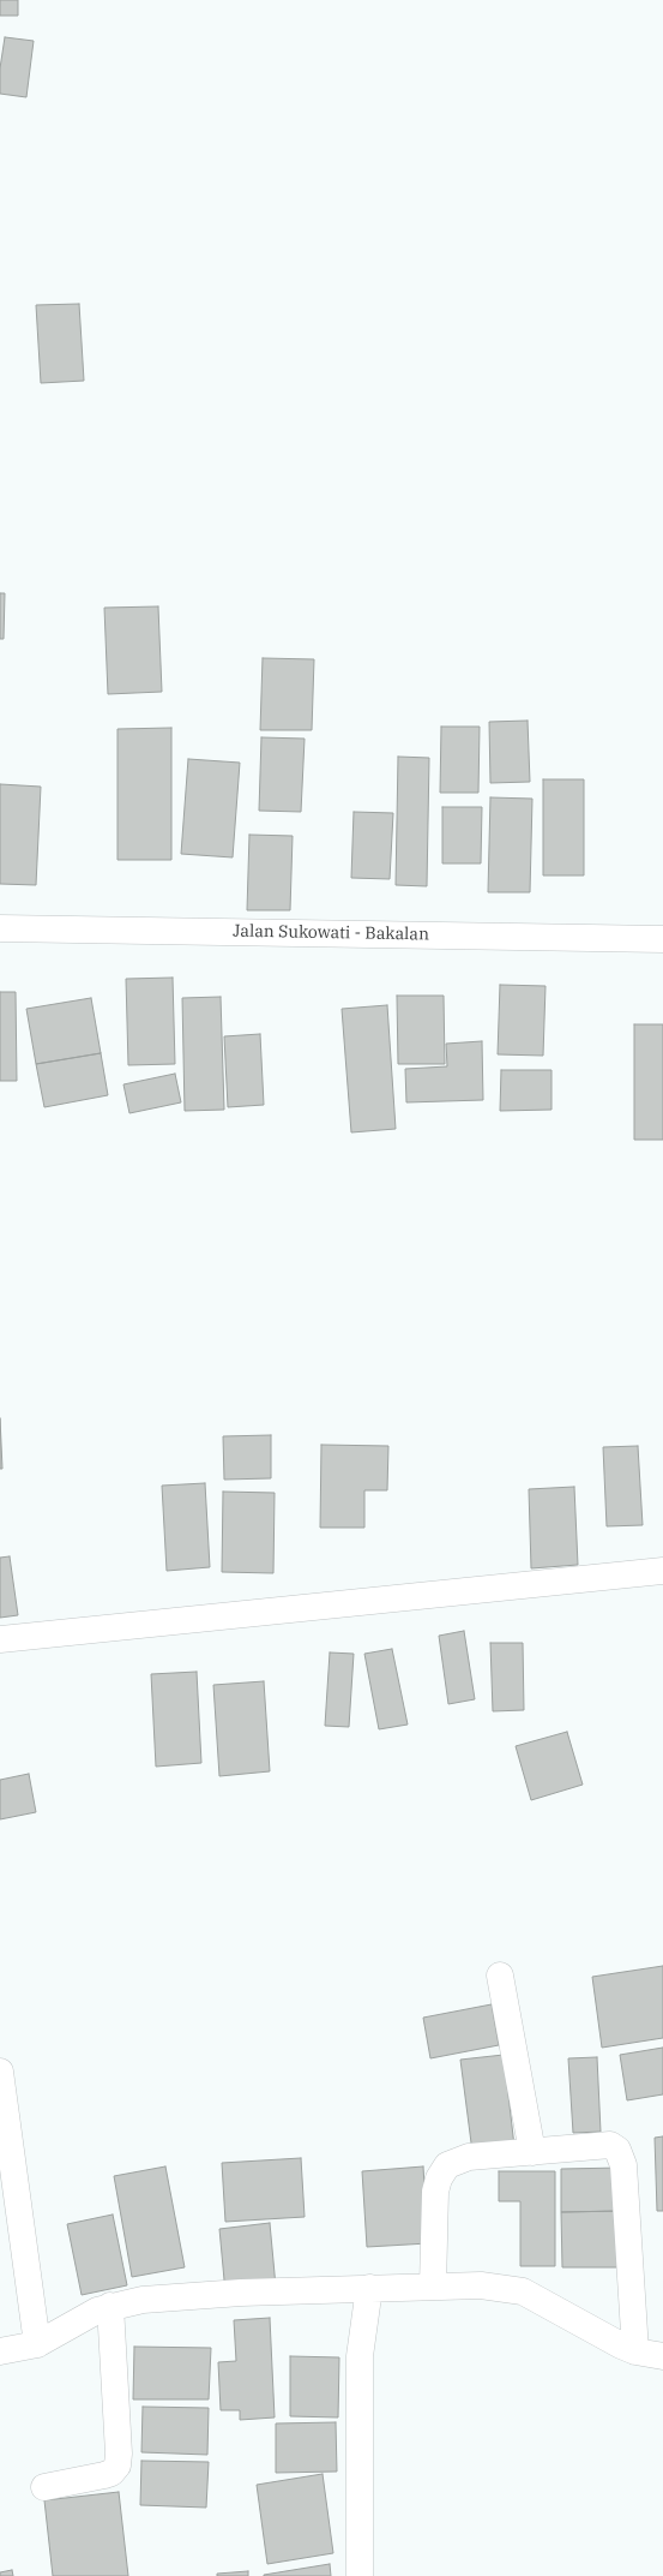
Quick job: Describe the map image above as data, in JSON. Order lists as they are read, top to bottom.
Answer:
{
  "streets": {
    "street": ["Jalan Sukowati - Bakalan"]
  }
}
